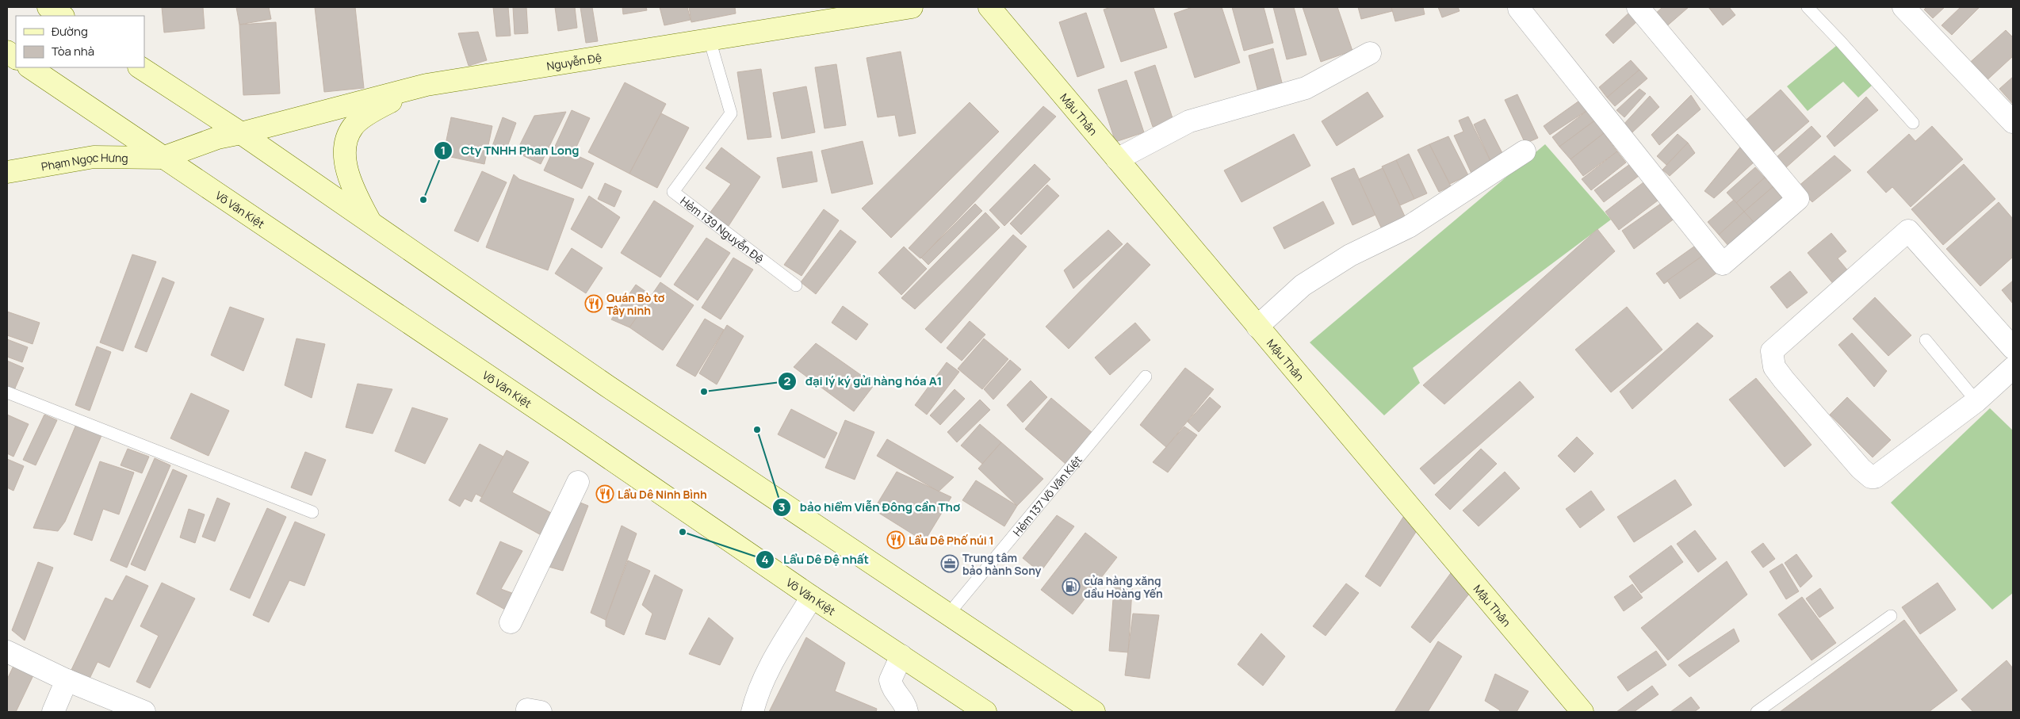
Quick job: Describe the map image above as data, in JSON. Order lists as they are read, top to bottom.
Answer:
{
  "streets": {
    "main road": [
      "Nguyễn Đệ",
      "Mậu Thân",
      "Phạm Ngọc Hưng",
      "Võ Văn Kiệt"
    ],
    "lane": ["Hẻm 139 Nguyễn Đệ", "Hẻm 137 Võ Văn Kiệt"]
  },
  "crossings": [
    ["Nguyễn Đệ", "Phạm Ngọc Hưng"],
    ["Nguyễn Đệ", "Võ Văn Kiệt"],
    ["Nguyễn Đệ", "Hẻm 139 Nguyễn Đệ"],
    ["Phạm Ngọc Hưng", "Võ Văn Kiệt"]
  ],
  "places": {
    "other": [
      "Cty TNHH Phan Long",
      "đại lý ký gửi hàng hóa A1",
      "bảo hiểm Viễn Đông cần Thơ",
      "Lẩu Dê Đệ nhất"
    ],
    "restaurant": ["Quán Bò tơ Tây ninh", "Lẩu Dê Ninh Bình", "Lẩu Dê Phố núi 1"],
    "office": ["Trung tâm bảo hành Sony"],
    "fuel station": ["cửa hàng xăng dầu Hoàng Yến"]
  },
  "legend": ["Đường", "Tòa nhà"]
}
